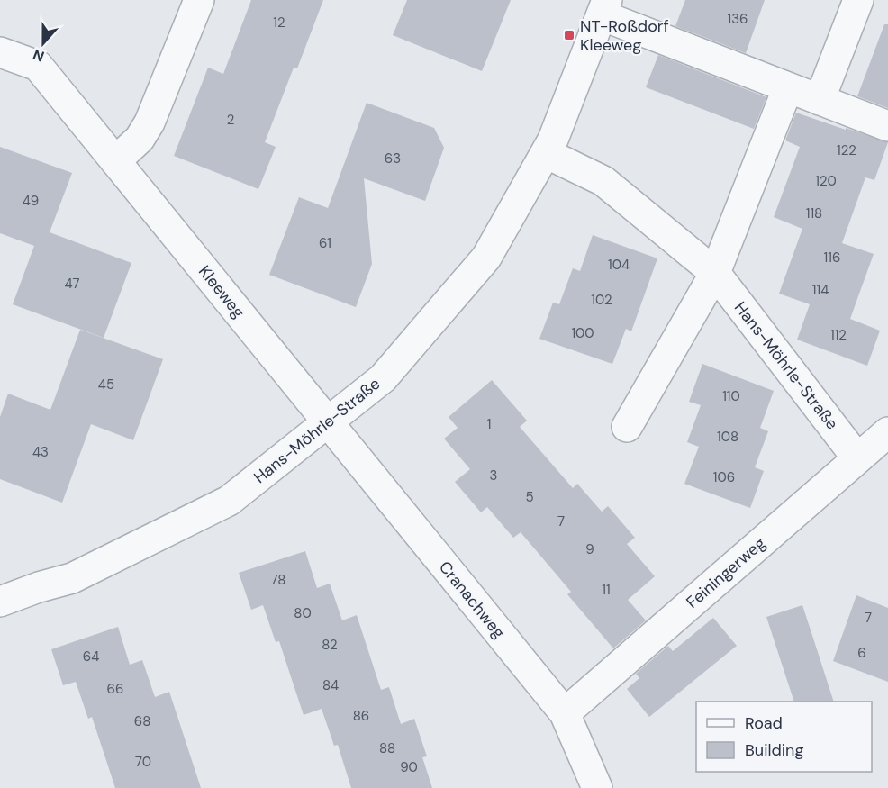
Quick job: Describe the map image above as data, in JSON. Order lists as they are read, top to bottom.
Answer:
{
  "streets": {
    "street": [
      "Kleeweg",
      "Hans-Möhrle-Straße",
      "Feiningerweg",
      "Cranachweg"
    ]
  },
  "crossings": [
    ["Kleeweg", "Hans-Möhrle-Straße"],
    ["Kleeweg", "Cranachweg"],
    ["Hans-Möhrle-Straße", "Feiningerweg"],
    ["Hans-Möhrle-Straße", "Cranachweg"],
    ["Feiningerweg", "Cranachweg"]
  ],
  "places": {
    "transit": ["NT-Roßdorf Kleeweg"]
  },
  "house_numbers": [
    "136",
    "12",
    "2",
    "122",
    "63",
    "120",
    "49",
    "118",
    "61",
    "116",
    "104",
    "47",
    "114",
    "102",
    "100",
    "112",
    "45",
    "110",
    "1",
    "108",
    "43",
    "3",
    "106",
    "5",
    "7",
    "9",
    "78",
    "11",
    "80",
    "7",
    "82",
    "6",
    "64",
    "84",
    "66",
    "86",
    "68",
    "88",
    "70",
    "90"
  ],
  "legend": ["Road", "Building"],
  "north": "bottom"
}
